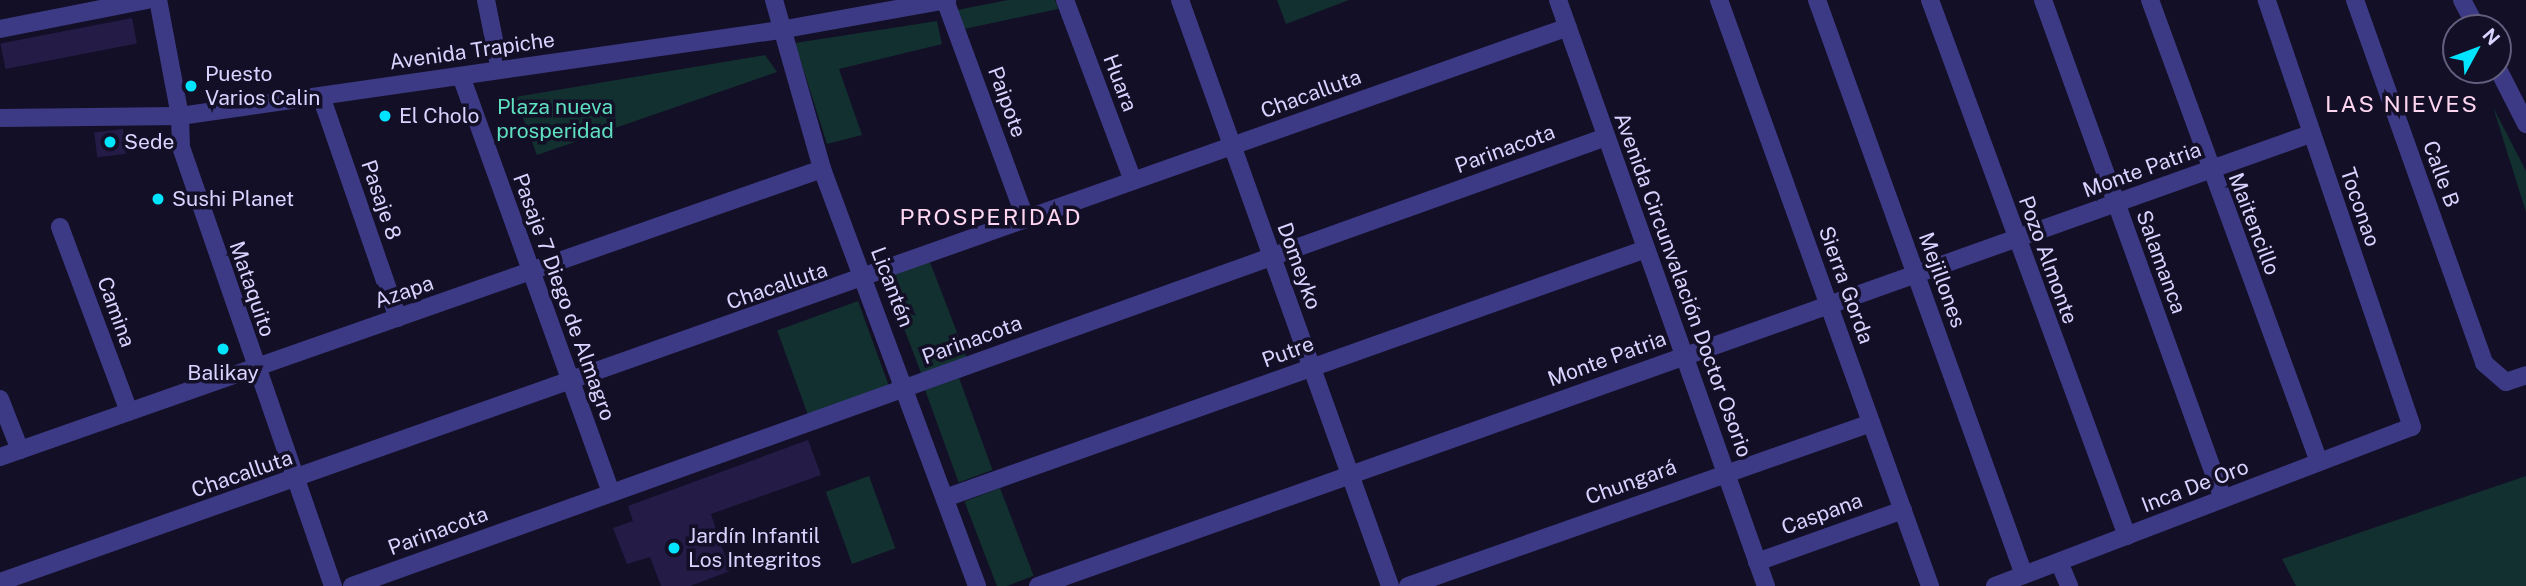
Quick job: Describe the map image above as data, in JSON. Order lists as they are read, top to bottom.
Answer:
{
  "streets": {
    "street": [
      "Avenida Trapiche",
      "Huara",
      "Chacalluta",
      "Paipote",
      "Parinacota",
      "Monte Patria",
      "Calle B",
      "Pasaje 8",
      "Toconao",
      "Maitencillo",
      "Pozo Almonte",
      "Salamanca",
      "Domeyko",
      "Mejillones",
      "Avenida Circunvalación Doctor Osorio",
      "Sierra Gorda",
      "Licantén",
      "Mataquito",
      "Azapa",
      "Pasaje 7 Diego de Almagro",
      "Camina",
      "Putre",
      "Chungará",
      "Inca De Oro",
      "Caspana"
    ]
  },
  "crossings": [
    ["Avenida Trapiche", "Paipote"],
    ["Avenida Trapiche", "Pasaje 8"],
    ["Avenida Trapiche", "Licantén"],
    ["Avenida Trapiche", "Mataquito"],
    ["Avenida Trapiche", "Pasaje 7 Diego de Almagro"],
    ["Huara", "Chacalluta"],
    ["Chacalluta", "Paipote"],
    ["Chacalluta", "Domeyko"],
    ["Chacalluta", "Avenida Circunvalación Doctor Osorio"],
    ["Chacalluta", "Licantén"],
    ["Chacalluta", "Mataquito"],
    ["Chacalluta", "Pasaje 7 Diego de Almagro"],
    ["Parinacota", "Domeyko"],
    ["Parinacota", "Avenida Circunvalación Doctor Osorio"],
    ["Parinacota", "Licantén"],
    ["Parinacota", "Pasaje 7 Diego de Almagro"],
    ["Monte Patria", "Toconao"],
    ["Monte Patria", "Maitencillo"],
    ["Monte Patria", "Pozo Almonte"],
    ["Monte Patria", "Salamanca"],
    ["Monte Patria", "Domeyko"],
    ["Monte Patria", "Mejillones"],
    ["Monte Patria", "Avenida Circunvalación Doctor Osorio"],
    ["Monte Patria", "Sierra Gorda"],
    ["Pasaje 8", "Azapa"],
    ["Toconao", "Inca De Oro"],
    ["Maitencillo", "Inca De Oro"],
    ["Pozo Almonte", "Inca De Oro"],
    ["Salamanca", "Inca De Oro"],
    ["Domeyko", "Putre"],
    ["Mejillones", "Inca De Oro"],
    ["Avenida Circunvalación Doctor Osorio", "Putre"],
    ["Avenida Circunvalación Doctor Osorio", "Chungará"],
    ["Avenida Circunvalación Doctor Osorio", "Caspana"],
    ["Sierra Gorda", "Chungará"],
    ["Sierra Gorda", "Caspana"],
    ["Licantén", "Azapa"],
    ["Licantén", "Putre"],
    ["Mataquito", "Azapa"],
    ["Azapa", "Pasaje 7 Diego de Almagro"],
    ["Azapa", "Camina"]
  ],
  "districts": ["LAS NIEVES", "PROSPERIDAD"],
  "parks": ["Plaza nueva prosperidad"],
  "places": [
    "Puesto Varios Calin",
    "El Cholo",
    "Sede",
    "Sushi Planet",
    "Balikay",
    "Jardín Infantil Los Integritos"
  ],
  "north": "top right"
}
